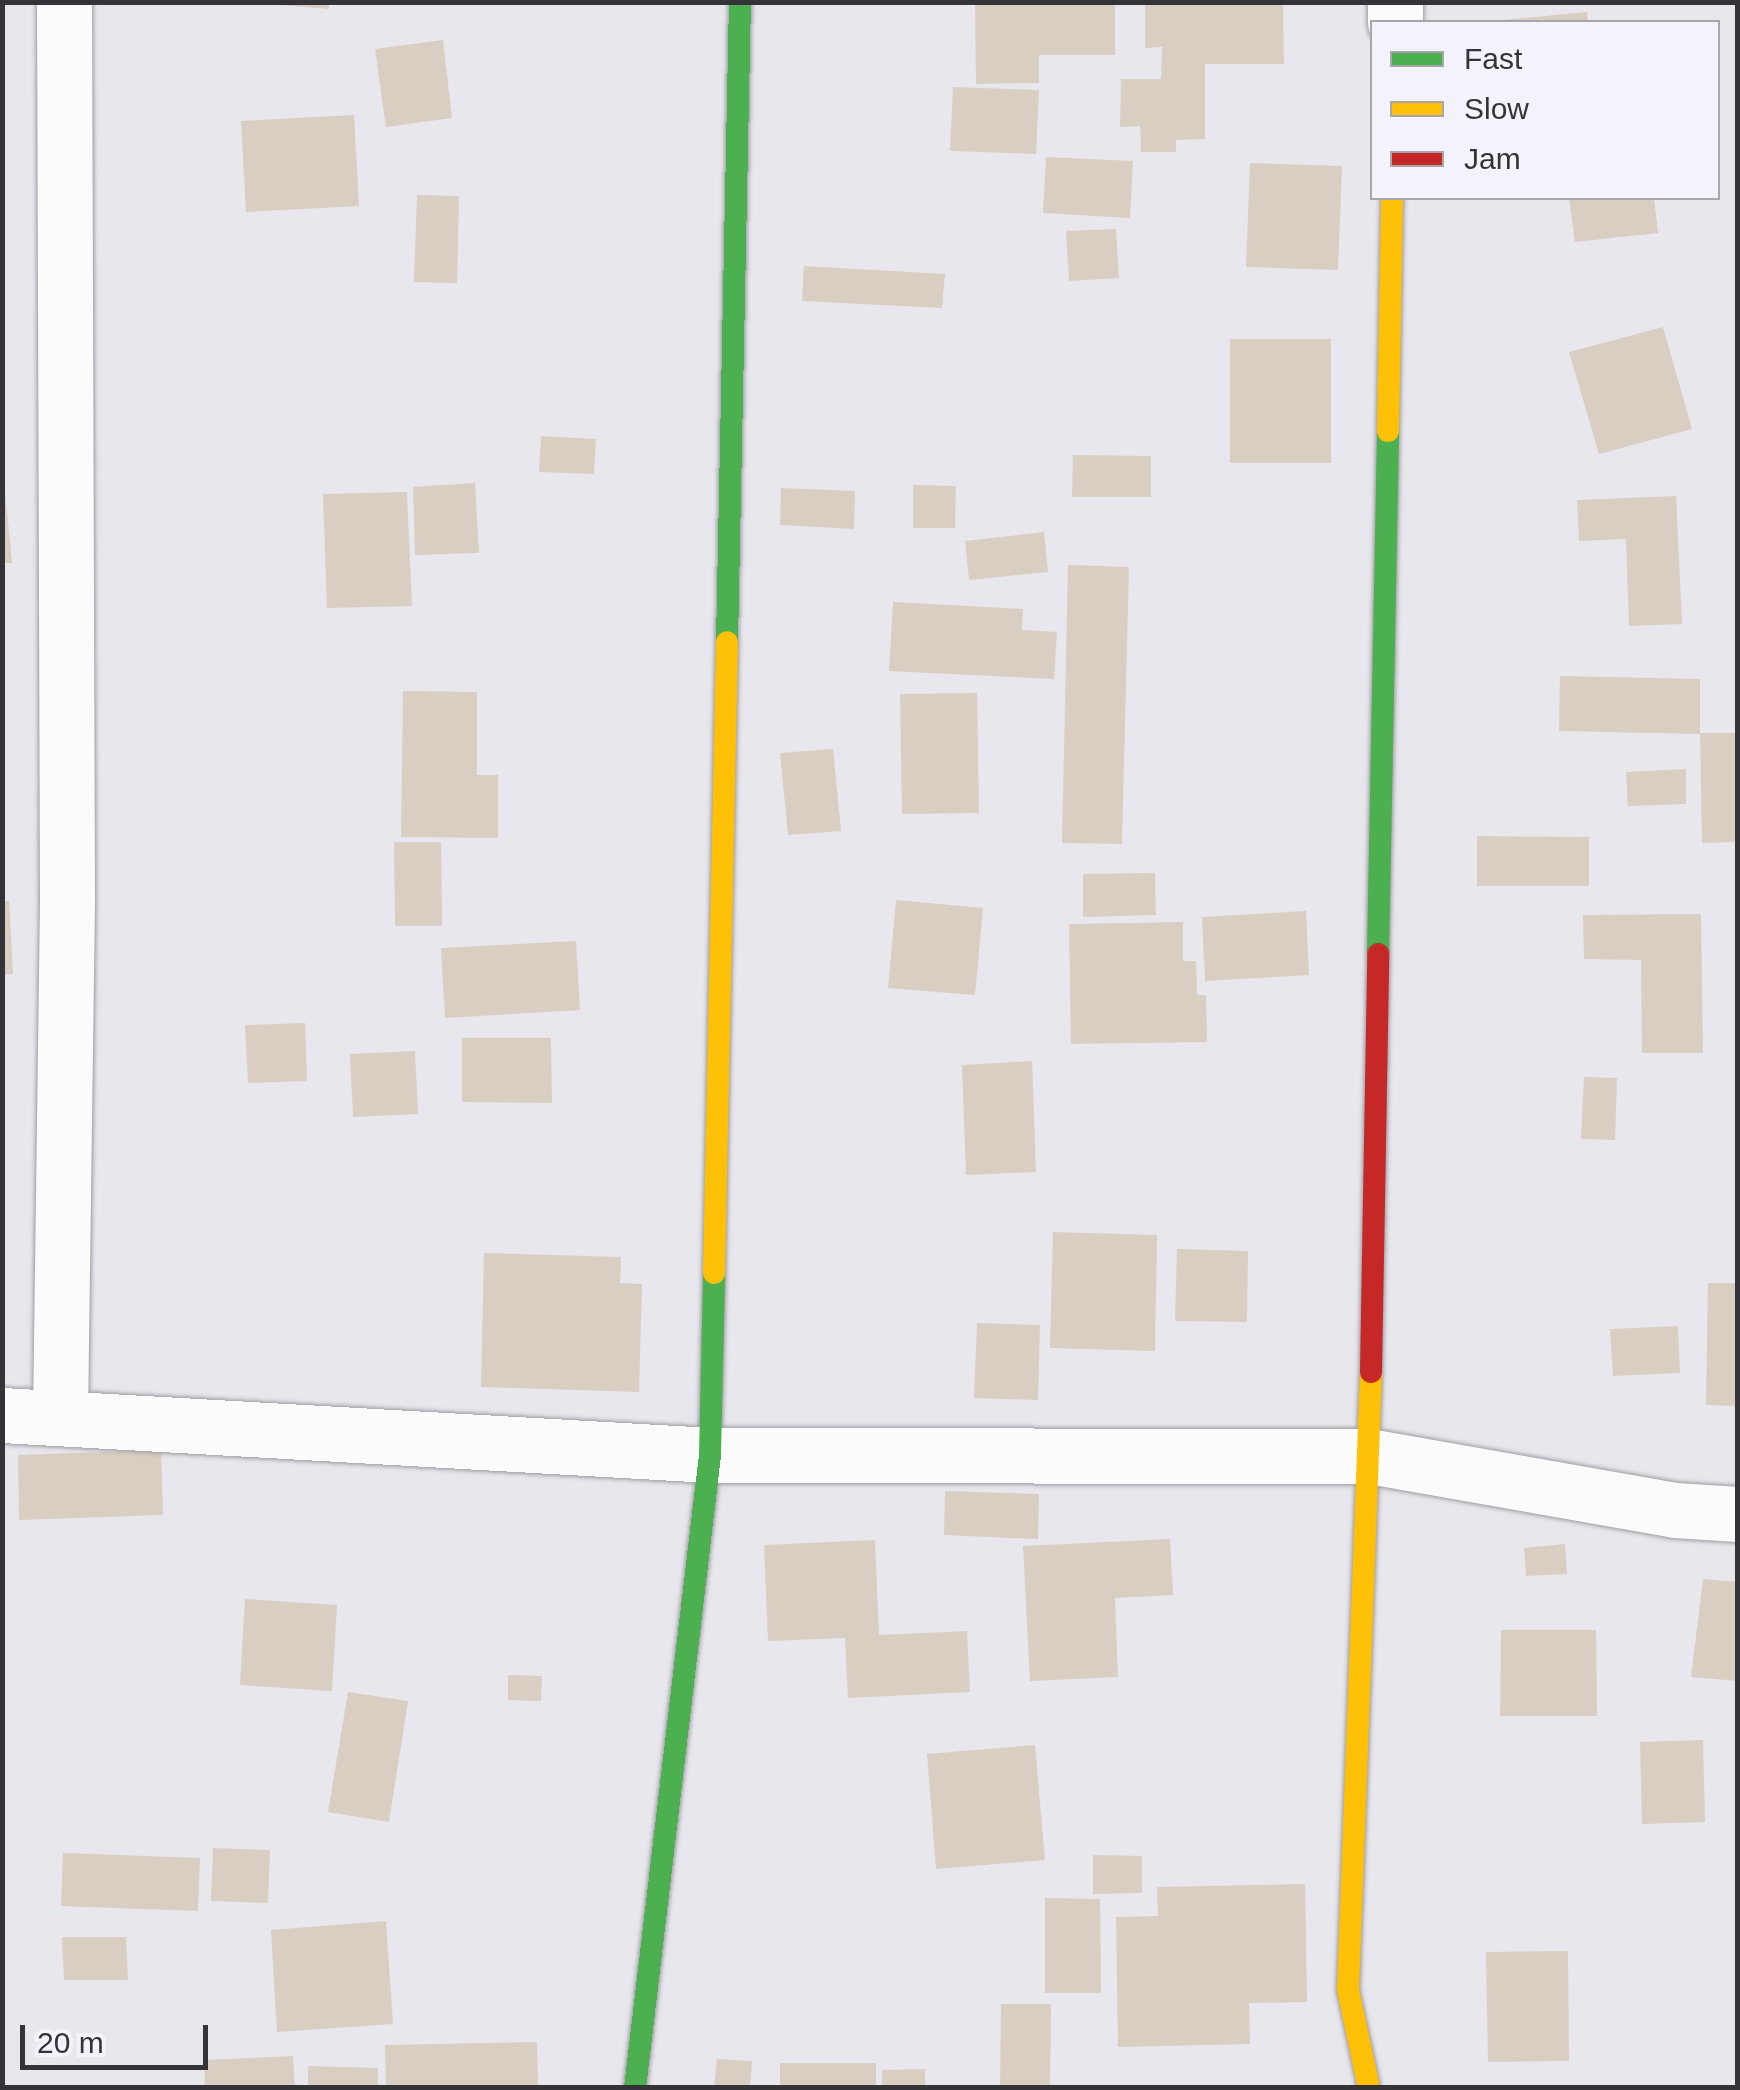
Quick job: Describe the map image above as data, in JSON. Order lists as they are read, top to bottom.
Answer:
{
  "legend": ["Fast", "Slow", "Jam"],
  "scale_bar": "20 m"
}
